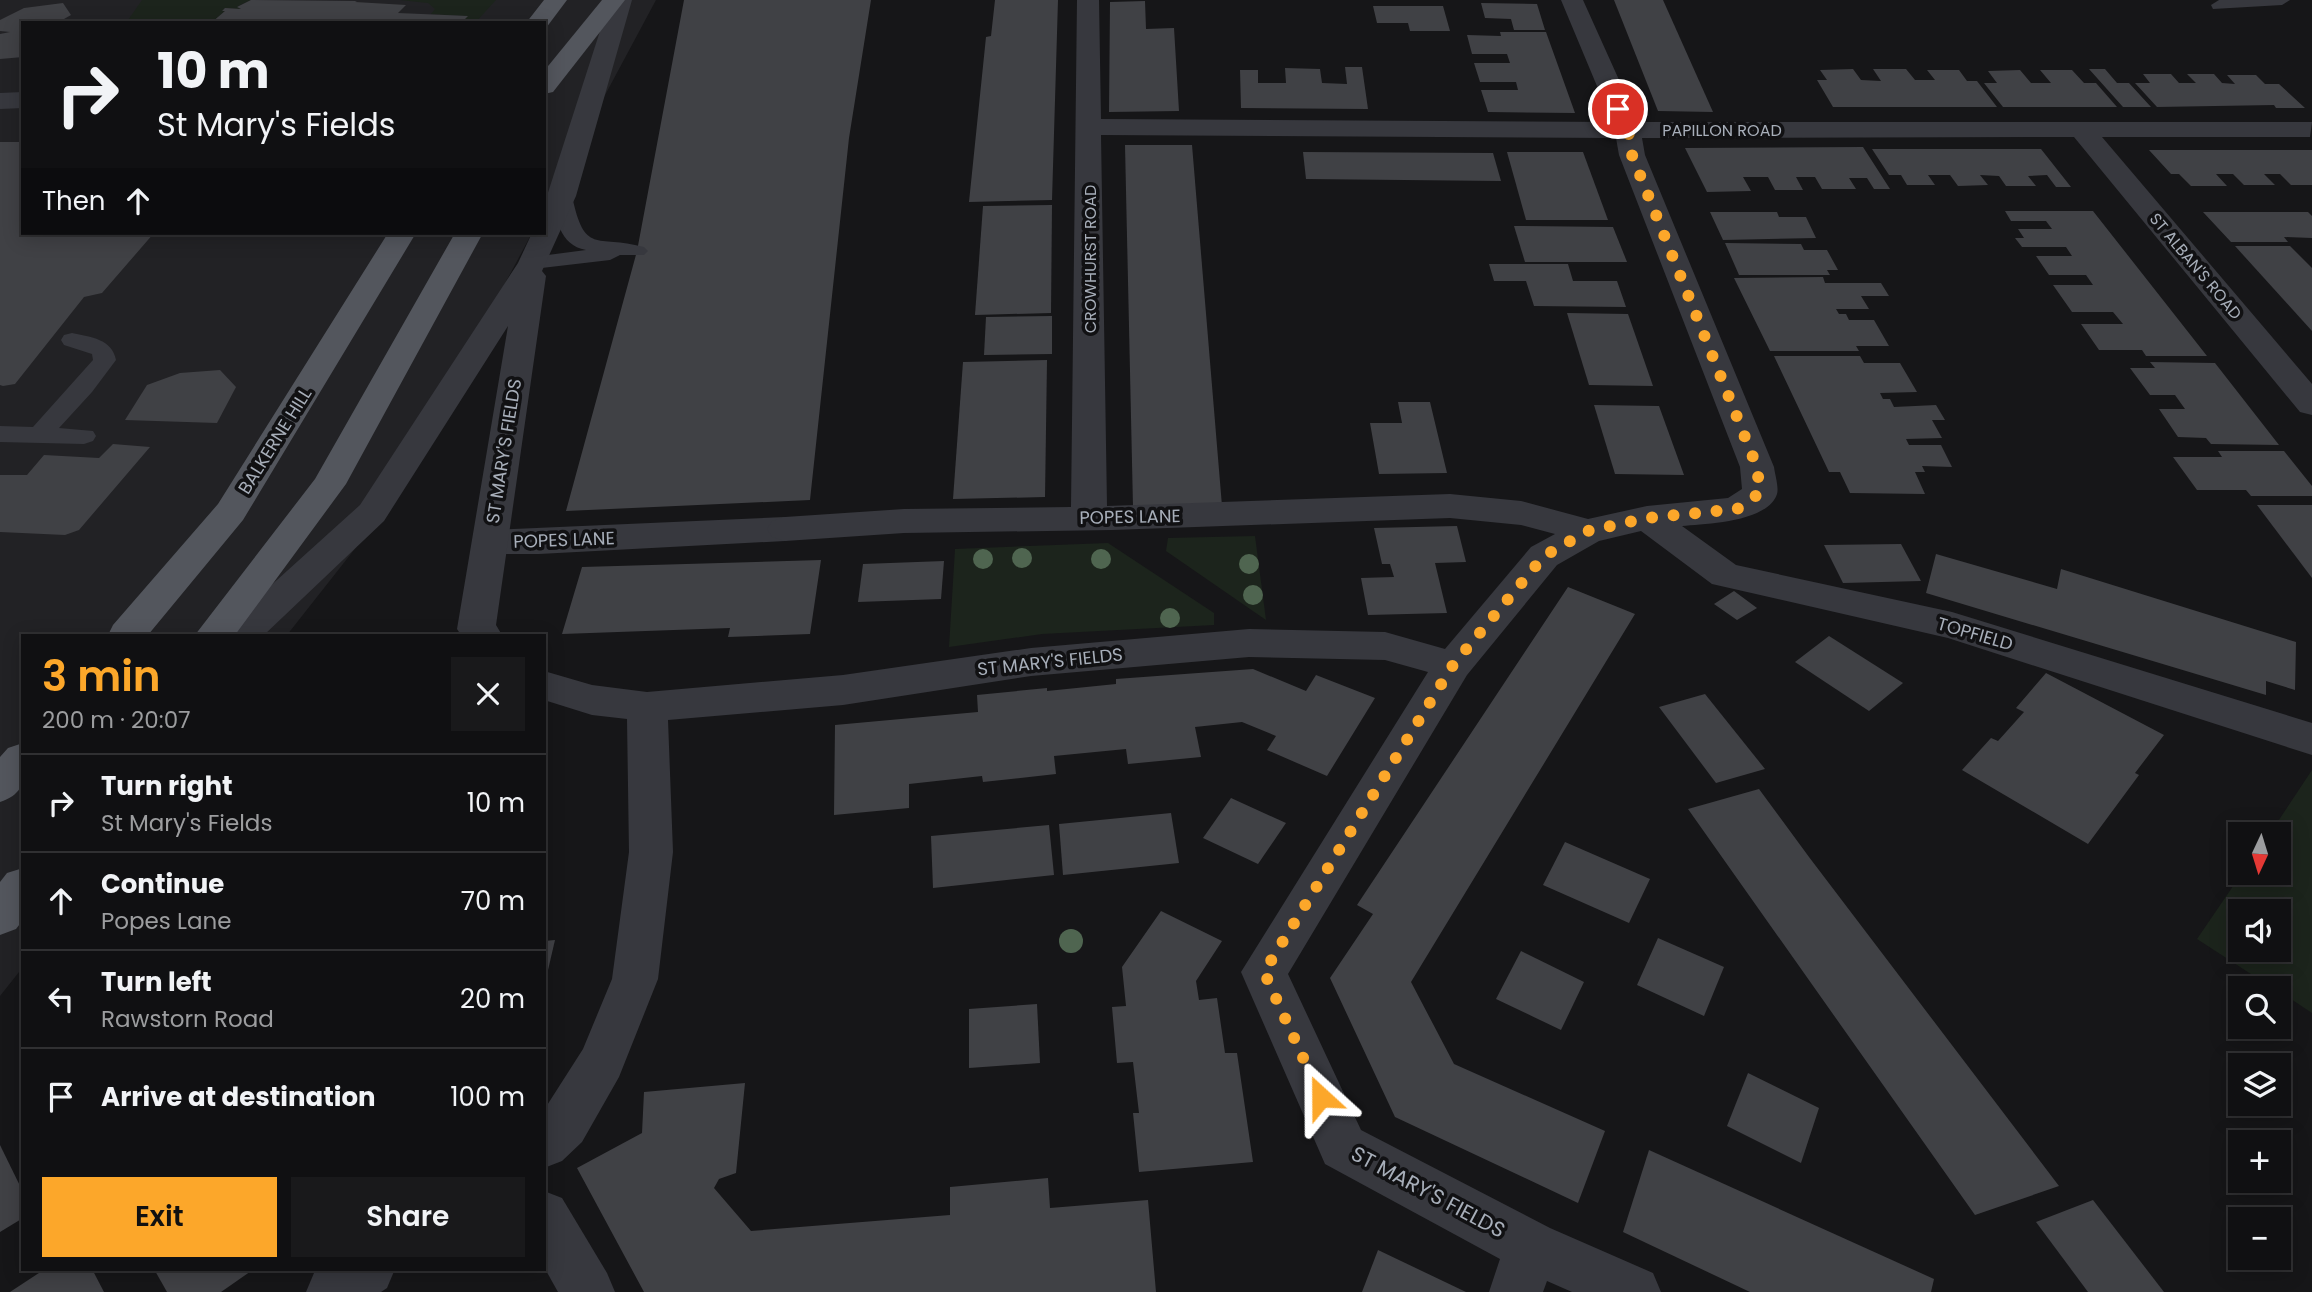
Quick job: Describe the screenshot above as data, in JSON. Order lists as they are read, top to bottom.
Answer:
{
  "streets": {
    "main road": ["BALKERNE HILL"],
    "street": [
      "PAPILLON ROAD",
      "CROWHURST ROAD",
      "ST ALBAN'S ROAD",
      "ST MARY'S FIELDS",
      "POPES LANE",
      "TOPFIELD"
    ]
  },
  "crossings": [
    ["PAPILLON ROAD", "CROWHURST ROAD"],
    ["PAPILLON ROAD", "ST ALBAN'S ROAD"],
    ["PAPILLON ROAD", "POPES LANE"],
    ["CROWHURST ROAD", "POPES LANE"],
    ["ST MARY'S FIELDS", "POPES LANE"],
    ["POPES LANE", "TOPFIELD"]
  ],
  "north": "bottom",
  "page": {
    "turn": ["10 m", "St Mary's Fields"],
    "then": "Then",
    "heading": ["3 min", "200 m · 20:07"],
    "list": [
      {
        "name": "Turn right",
        "note": "St Mary's Fields",
        "value": "10 m"
      },
      {
        "name": "Continue",
        "note": "Popes Lane",
        "value": "70 m"
      },
      {
        "name": "Turn left",
        "note": "Rawstorn Road",
        "value": "20 m"
      },
      {
        "name": "Arrive at destination",
        "value": "100 m"
      }
    ],
    "map_buttons": ["+", "−"],
    "buttons": ["Exit", "Share"]
  }
}
